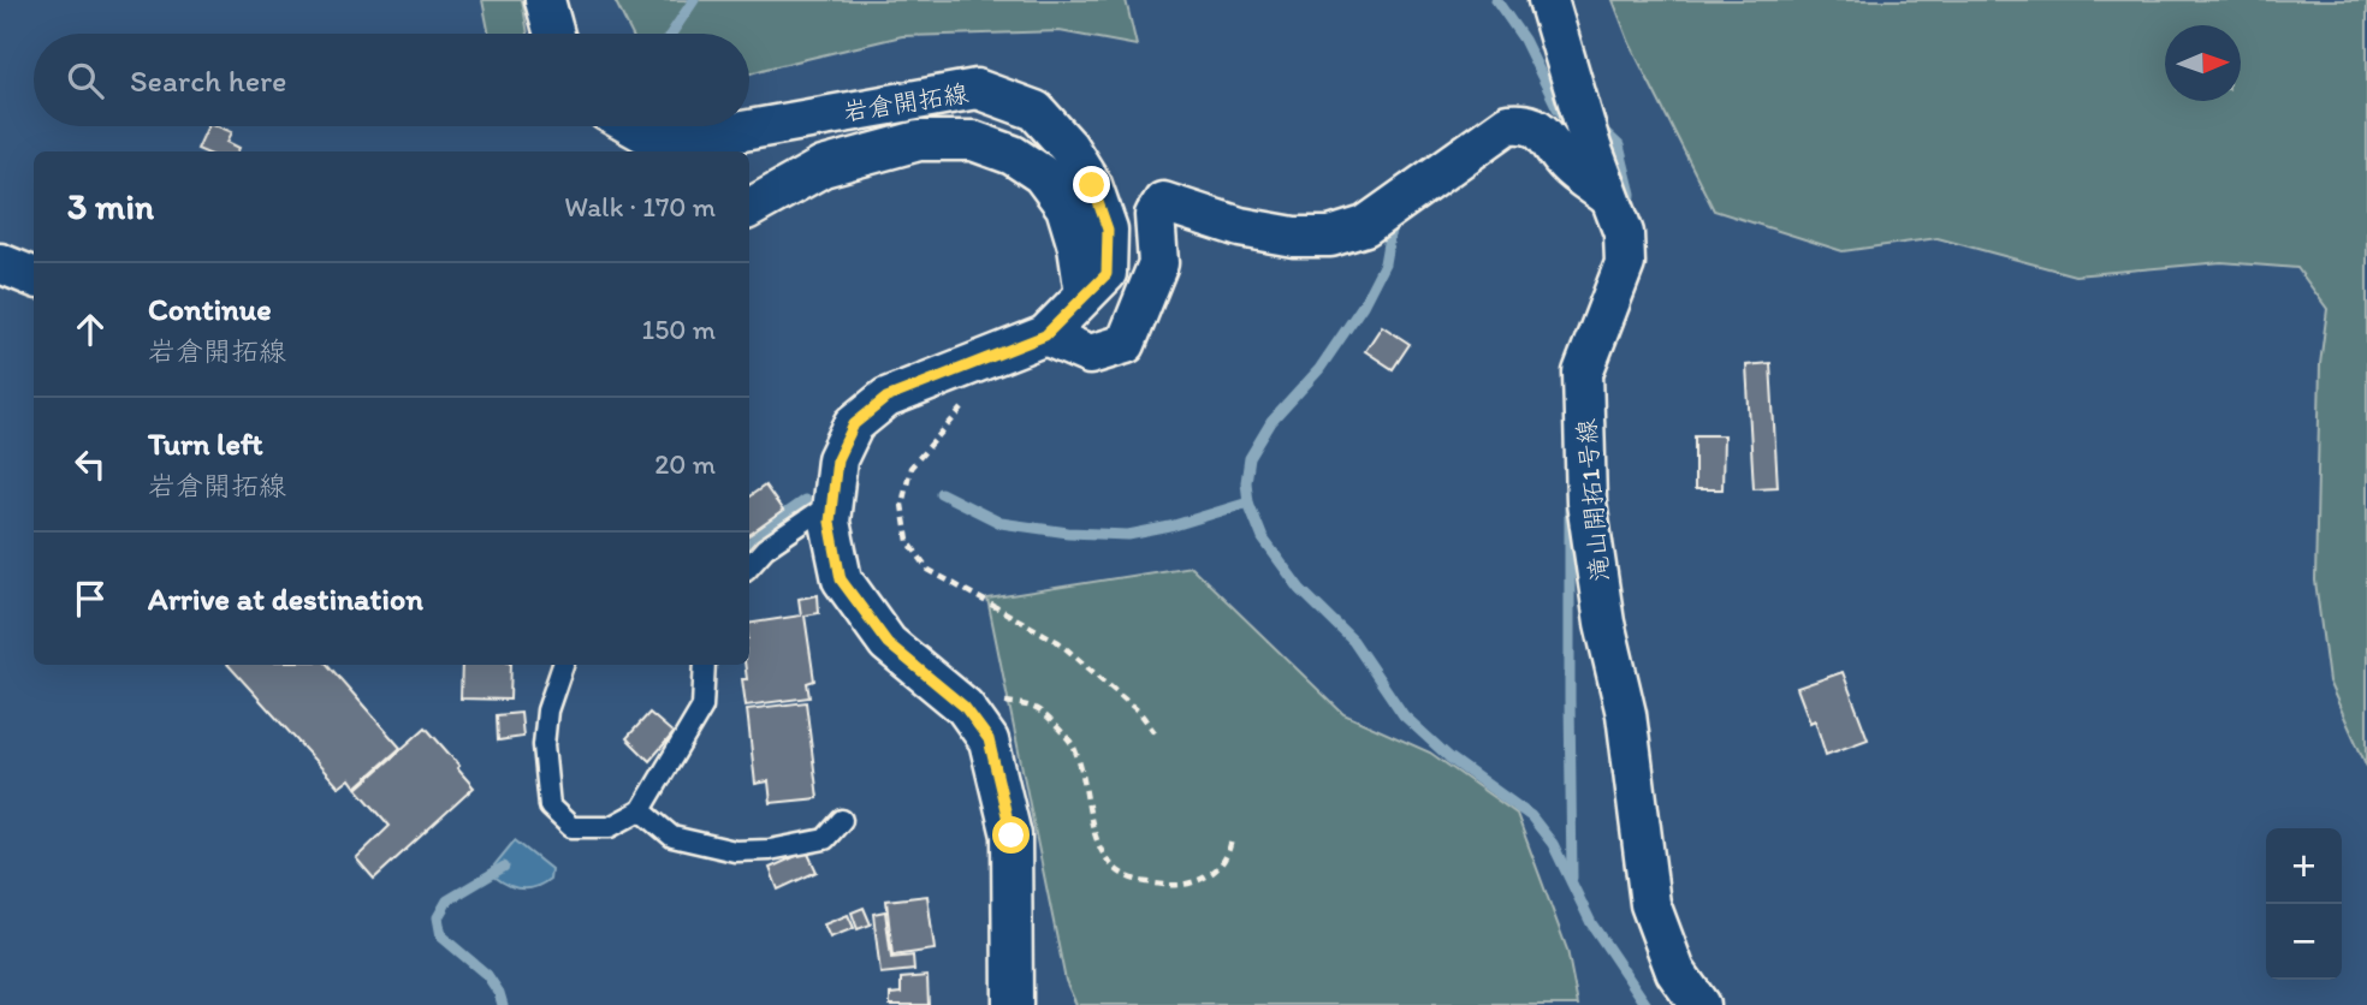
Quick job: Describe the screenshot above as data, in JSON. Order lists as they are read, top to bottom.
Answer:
{
  "streets": {
    "street": ["岩倉開拓線", "滝山開拓1号線"]
  },
  "north": "right",
  "page": {
    "search": "Search here",
    "heading": ["3 min", "Walk · 170 m"],
    "list": [
      ["Continue", "岩倉開拓線", "150 m"],
      ["Turn left", "岩倉開拓線", "20 m"],
      "Arrive at destination"
    ],
    "map_buttons": ["+", "−"]
  }
}
